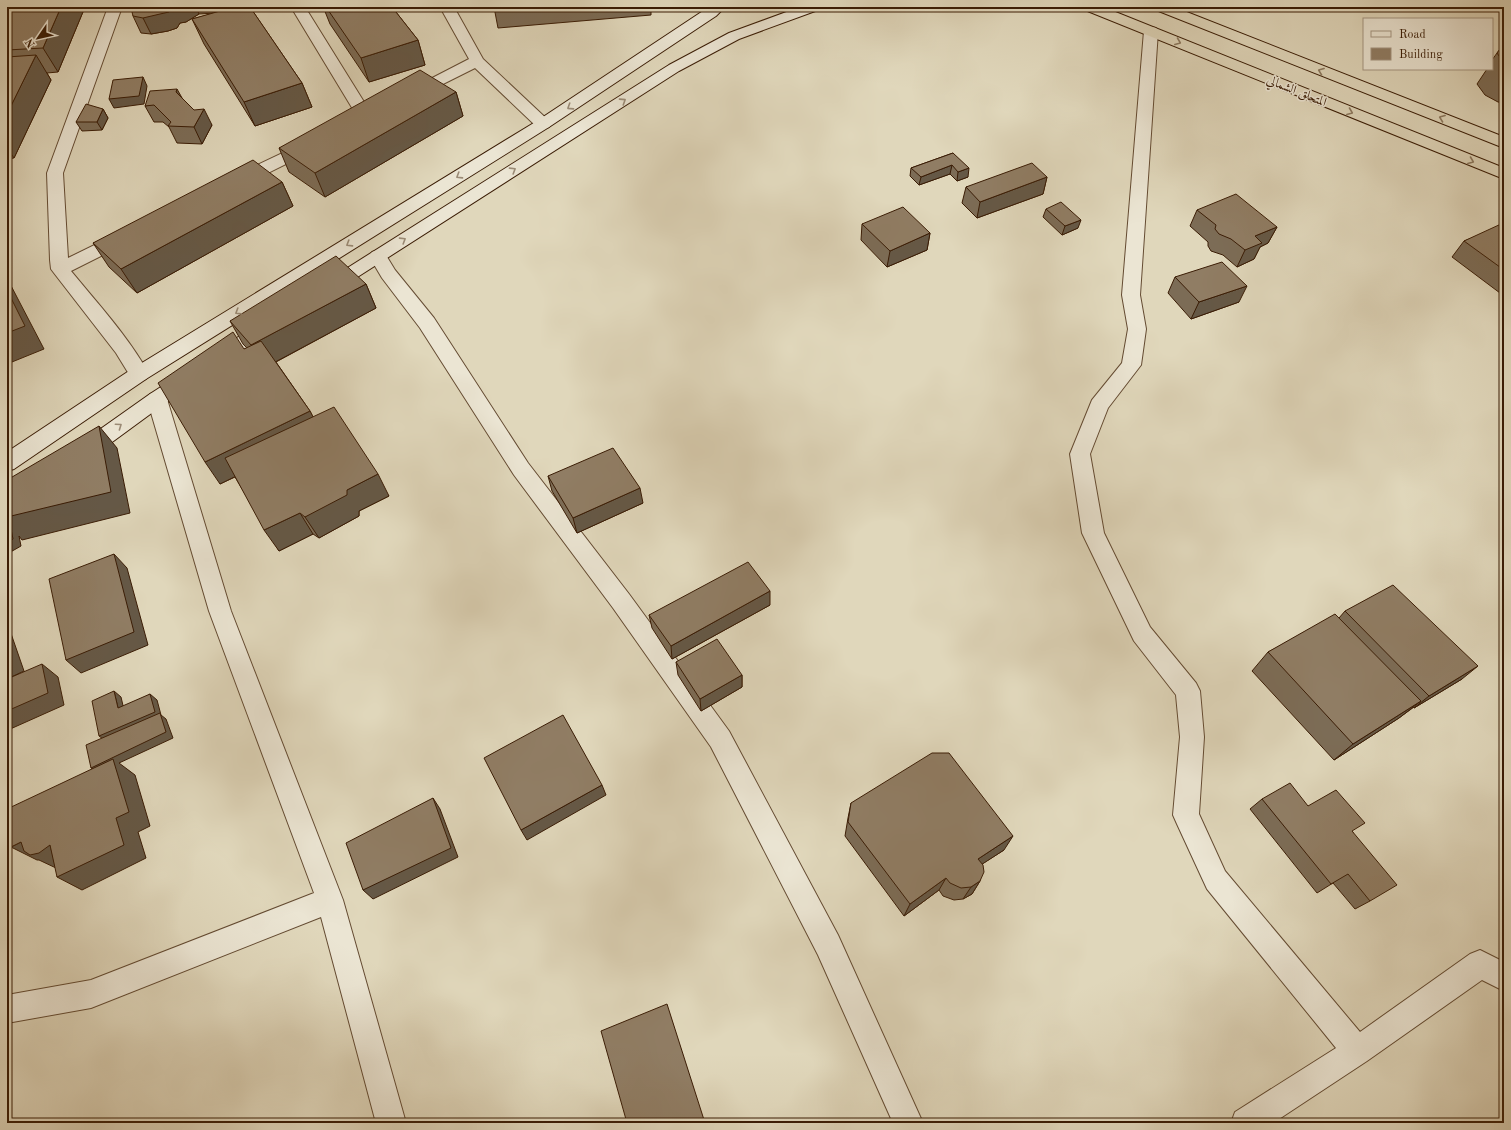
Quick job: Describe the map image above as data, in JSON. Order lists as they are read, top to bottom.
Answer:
{
  "streets": {
    "highway": ["المتحلق الشمالي"]
  },
  "legend": ["Road", "Building"],
  "north": "bottom left"
}
